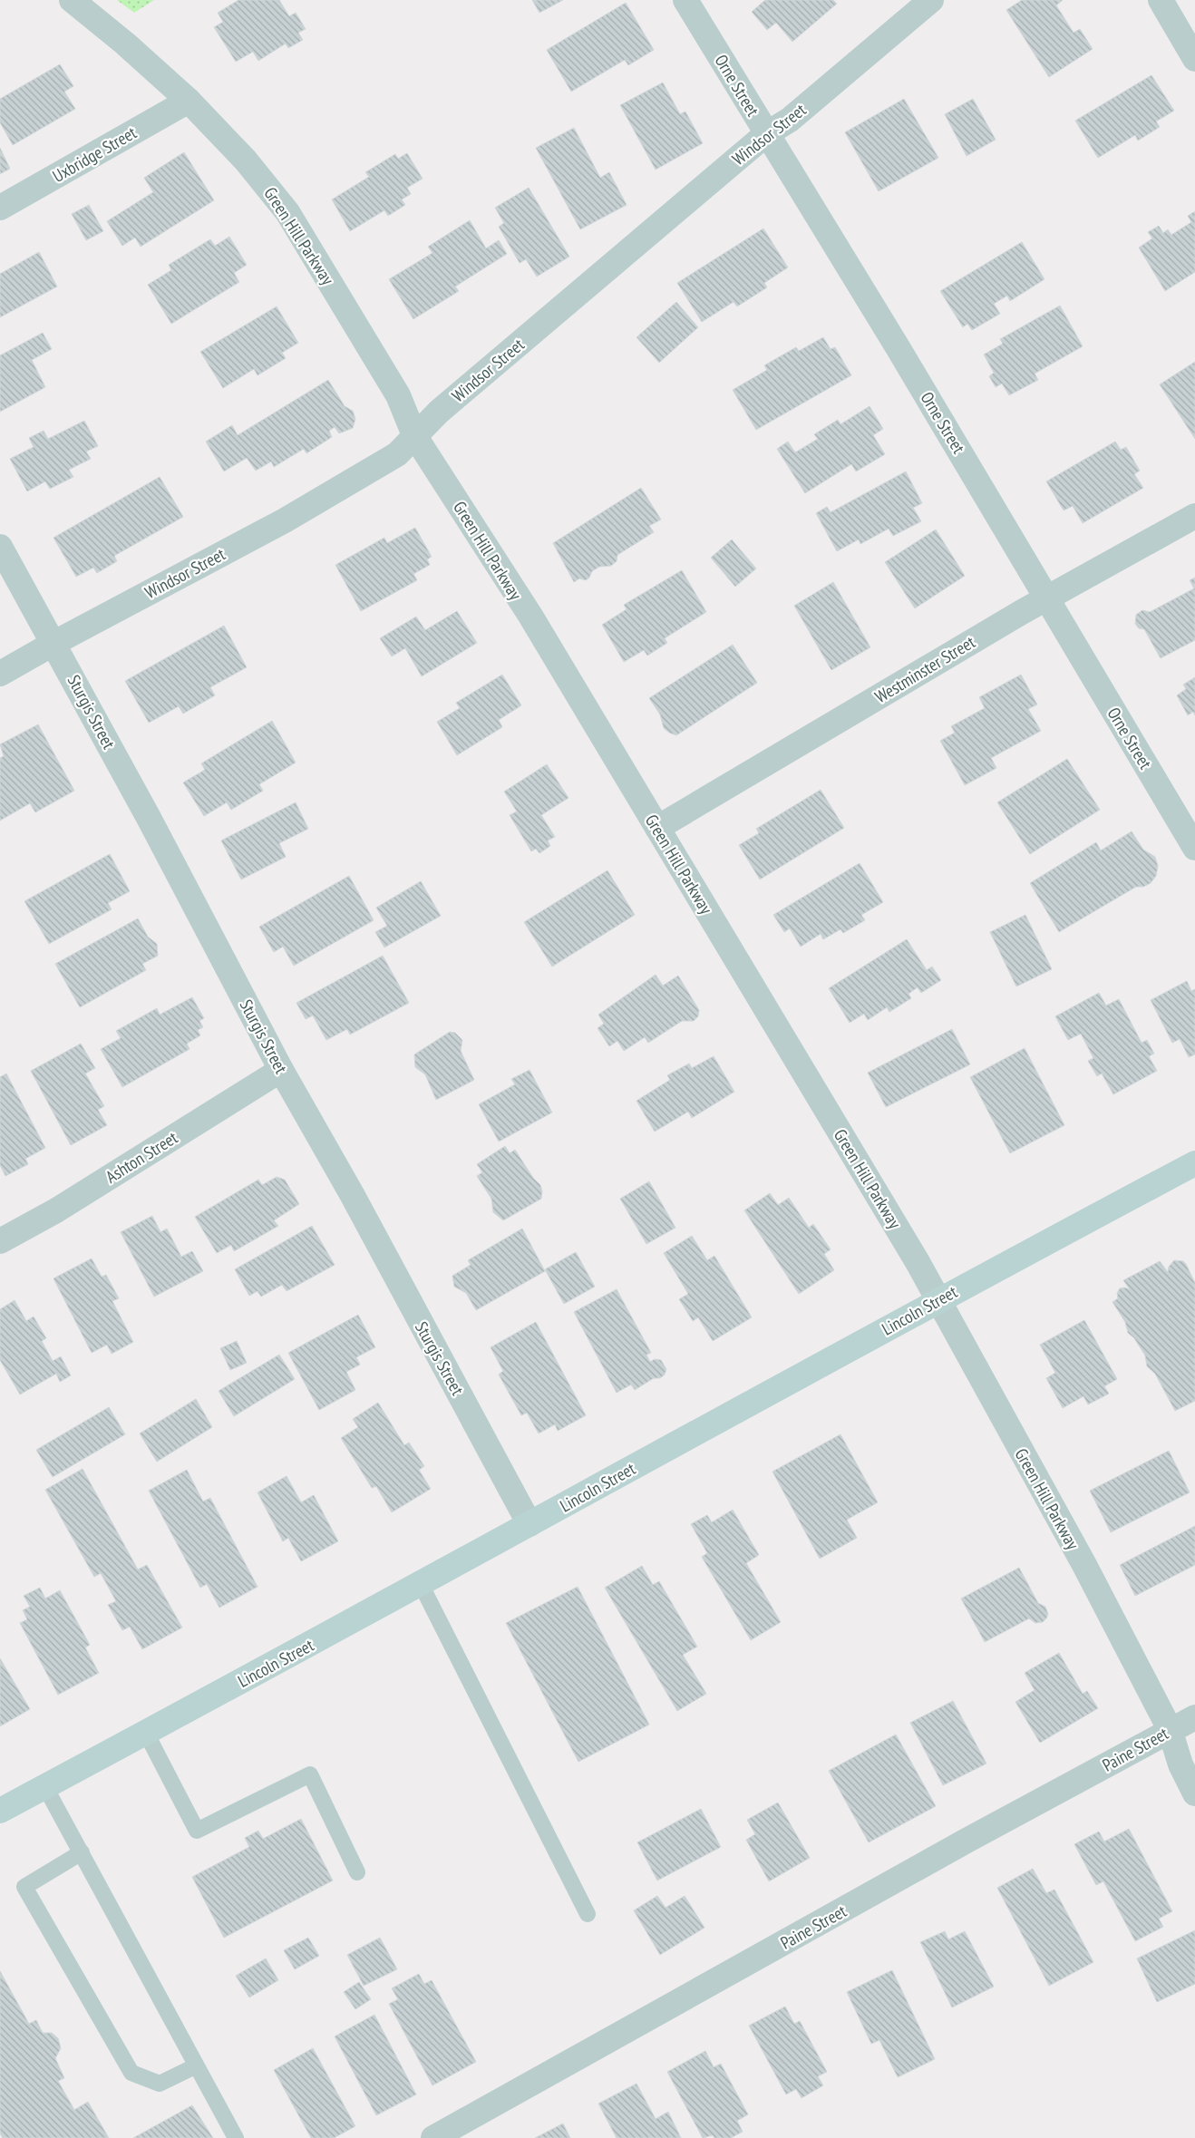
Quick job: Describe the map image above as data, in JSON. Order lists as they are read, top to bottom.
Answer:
{
  "streets": {
    "main road": ["Lincoln Street"],
    "street": [
      "Orne Street",
      "Windsor Street",
      "Uxbridge Street",
      "Green Hill Parkway",
      "Westminster Street",
      "Sturgis Street",
      "Ashton Street",
      "Paine Street"
    ]
  },
  "crossings": [
    ["Orne Street", "Windsor Street"],
    ["Orne Street", "Westminster Street"],
    ["Windsor Street", "Green Hill Parkway"],
    ["Windsor Street", "Sturgis Street"],
    ["Uxbridge Street", "Green Hill Parkway"],
    ["Green Hill Parkway", "Westminster Street"],
    ["Green Hill Parkway", "Lincoln Street"],
    ["Green Hill Parkway", "Paine Street"],
    ["Sturgis Street", "Ashton Street"],
    ["Sturgis Street", "Lincoln Street"]
  ]
}
